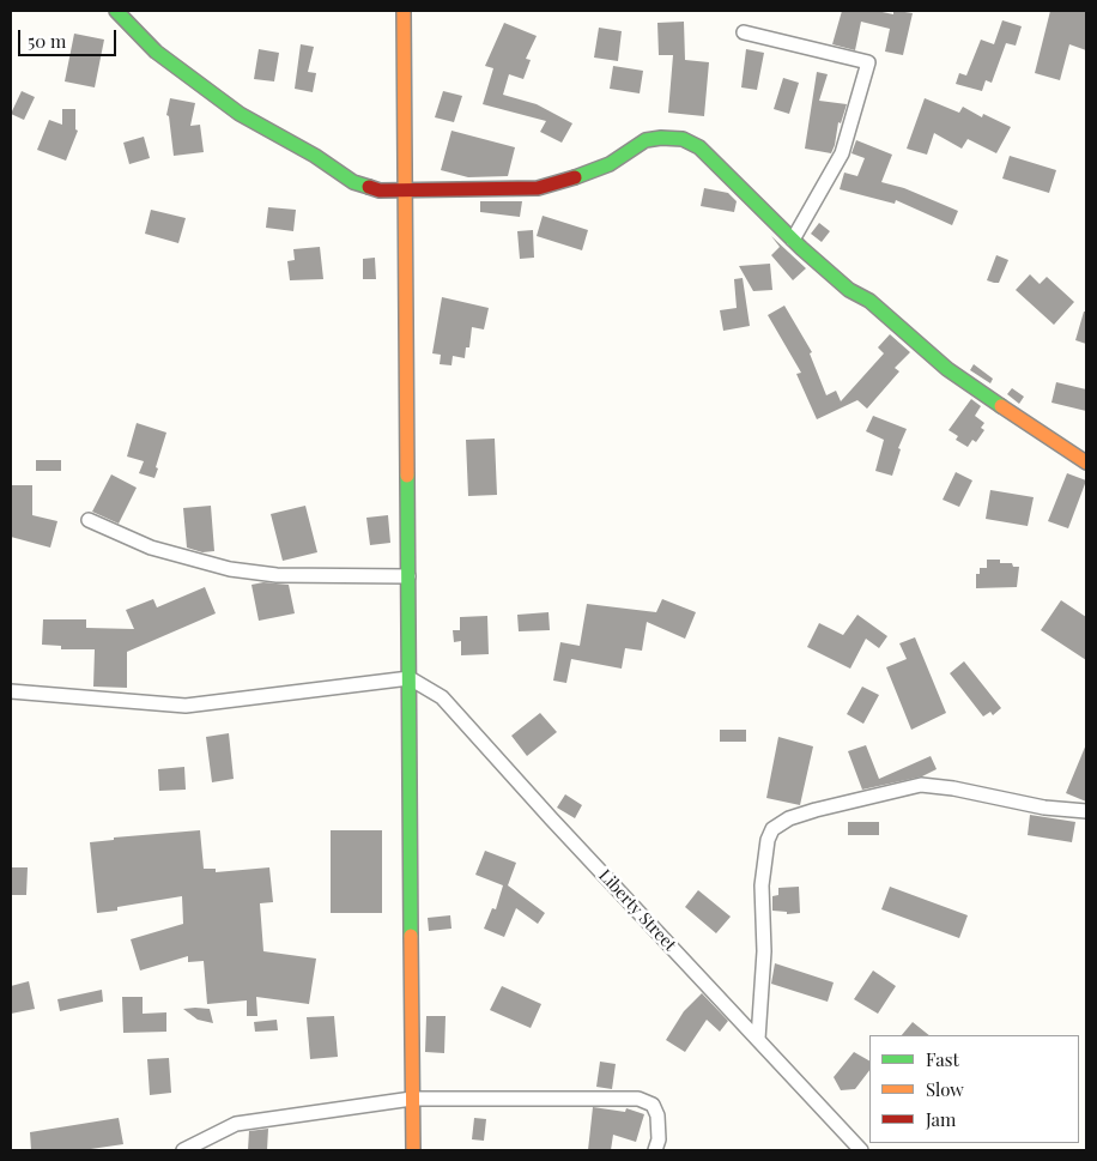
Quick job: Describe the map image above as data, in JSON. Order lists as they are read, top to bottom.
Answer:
{
  "streets": {
    "street": ["Liberty Street"]
  },
  "legend": ["Fast", "Slow", "Jam"],
  "scale_bar": "50 m"
}
